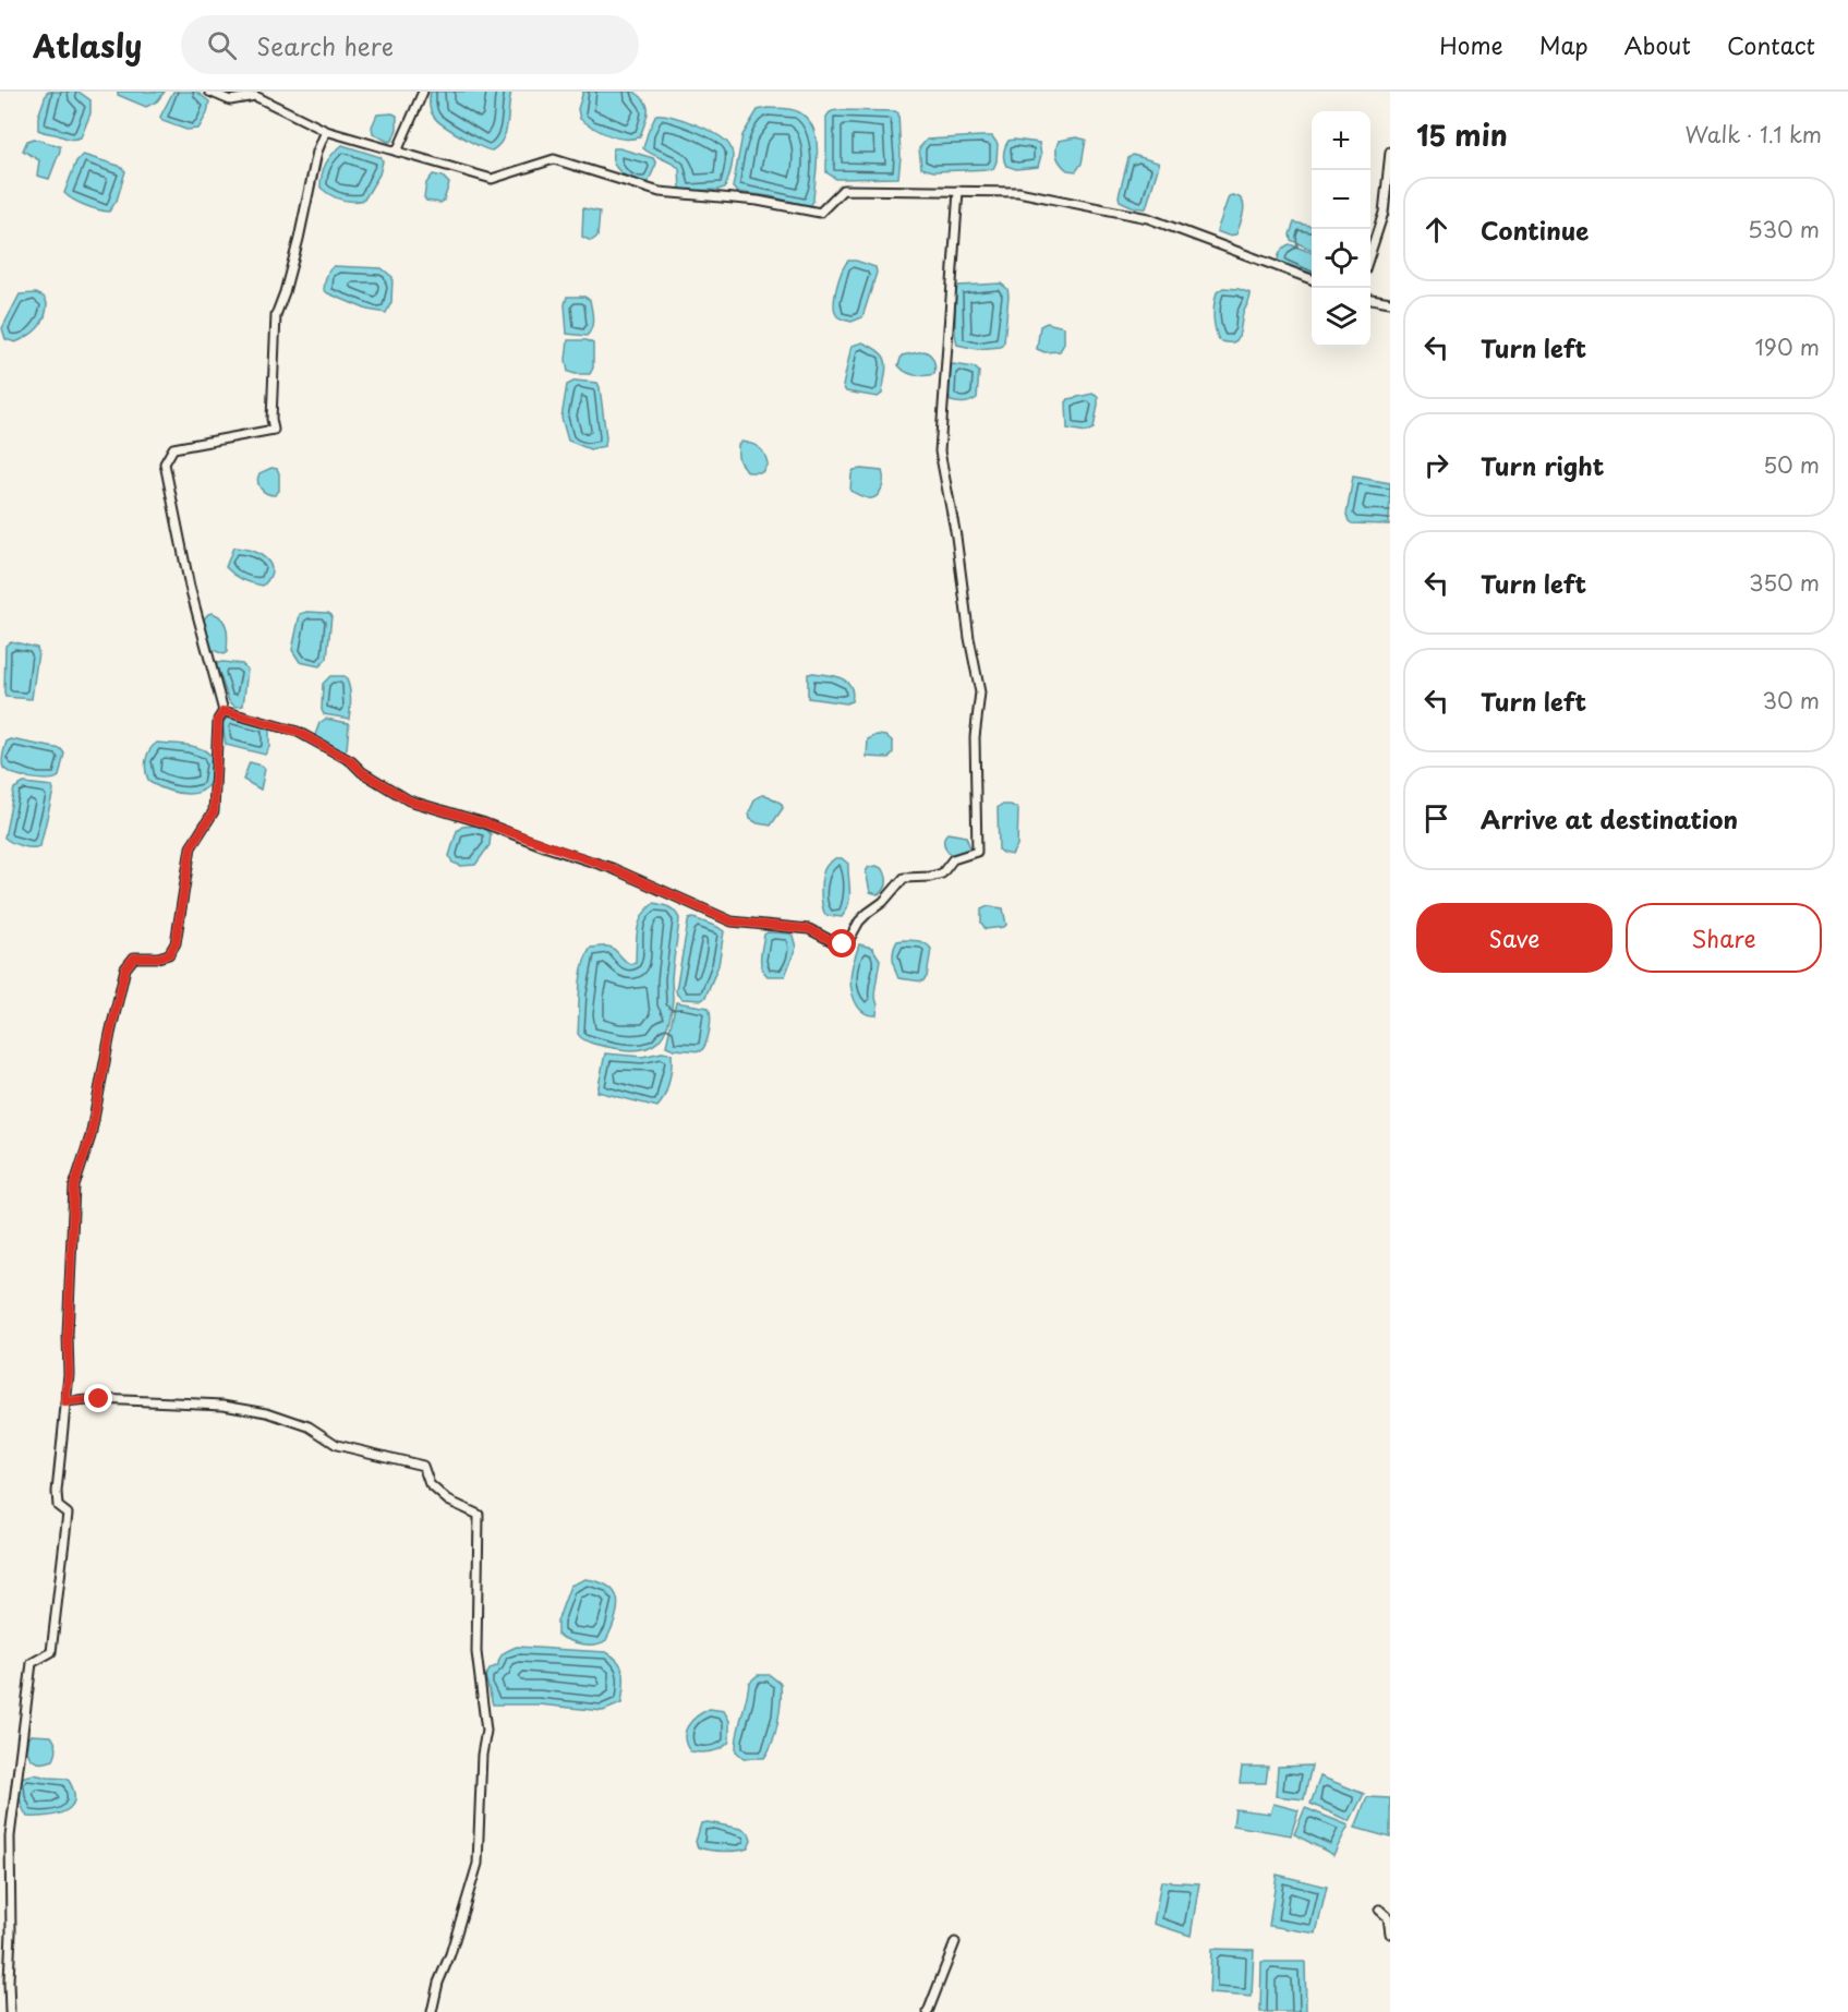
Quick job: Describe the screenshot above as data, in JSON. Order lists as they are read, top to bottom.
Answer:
{
  "page": {
    "header": "Atlasly",
    "search": "Search here",
    "nav": [
      "Home",
      "Map",
      "About",
      "Contact"
    ],
    "heading": ["15 min", "Walk · 1.1 km"],
    "map_buttons": ["+", "−"],
    "list": [
      ["Continue", "530 m"],
      ["Turn left", "190 m"],
      ["Turn right", "50 m"],
      ["Turn left", "350 m"],
      ["Turn left", "30 m"],
      "Arrive at destination"
    ],
    "buttons": ["Save", "Share"]
  }
}
